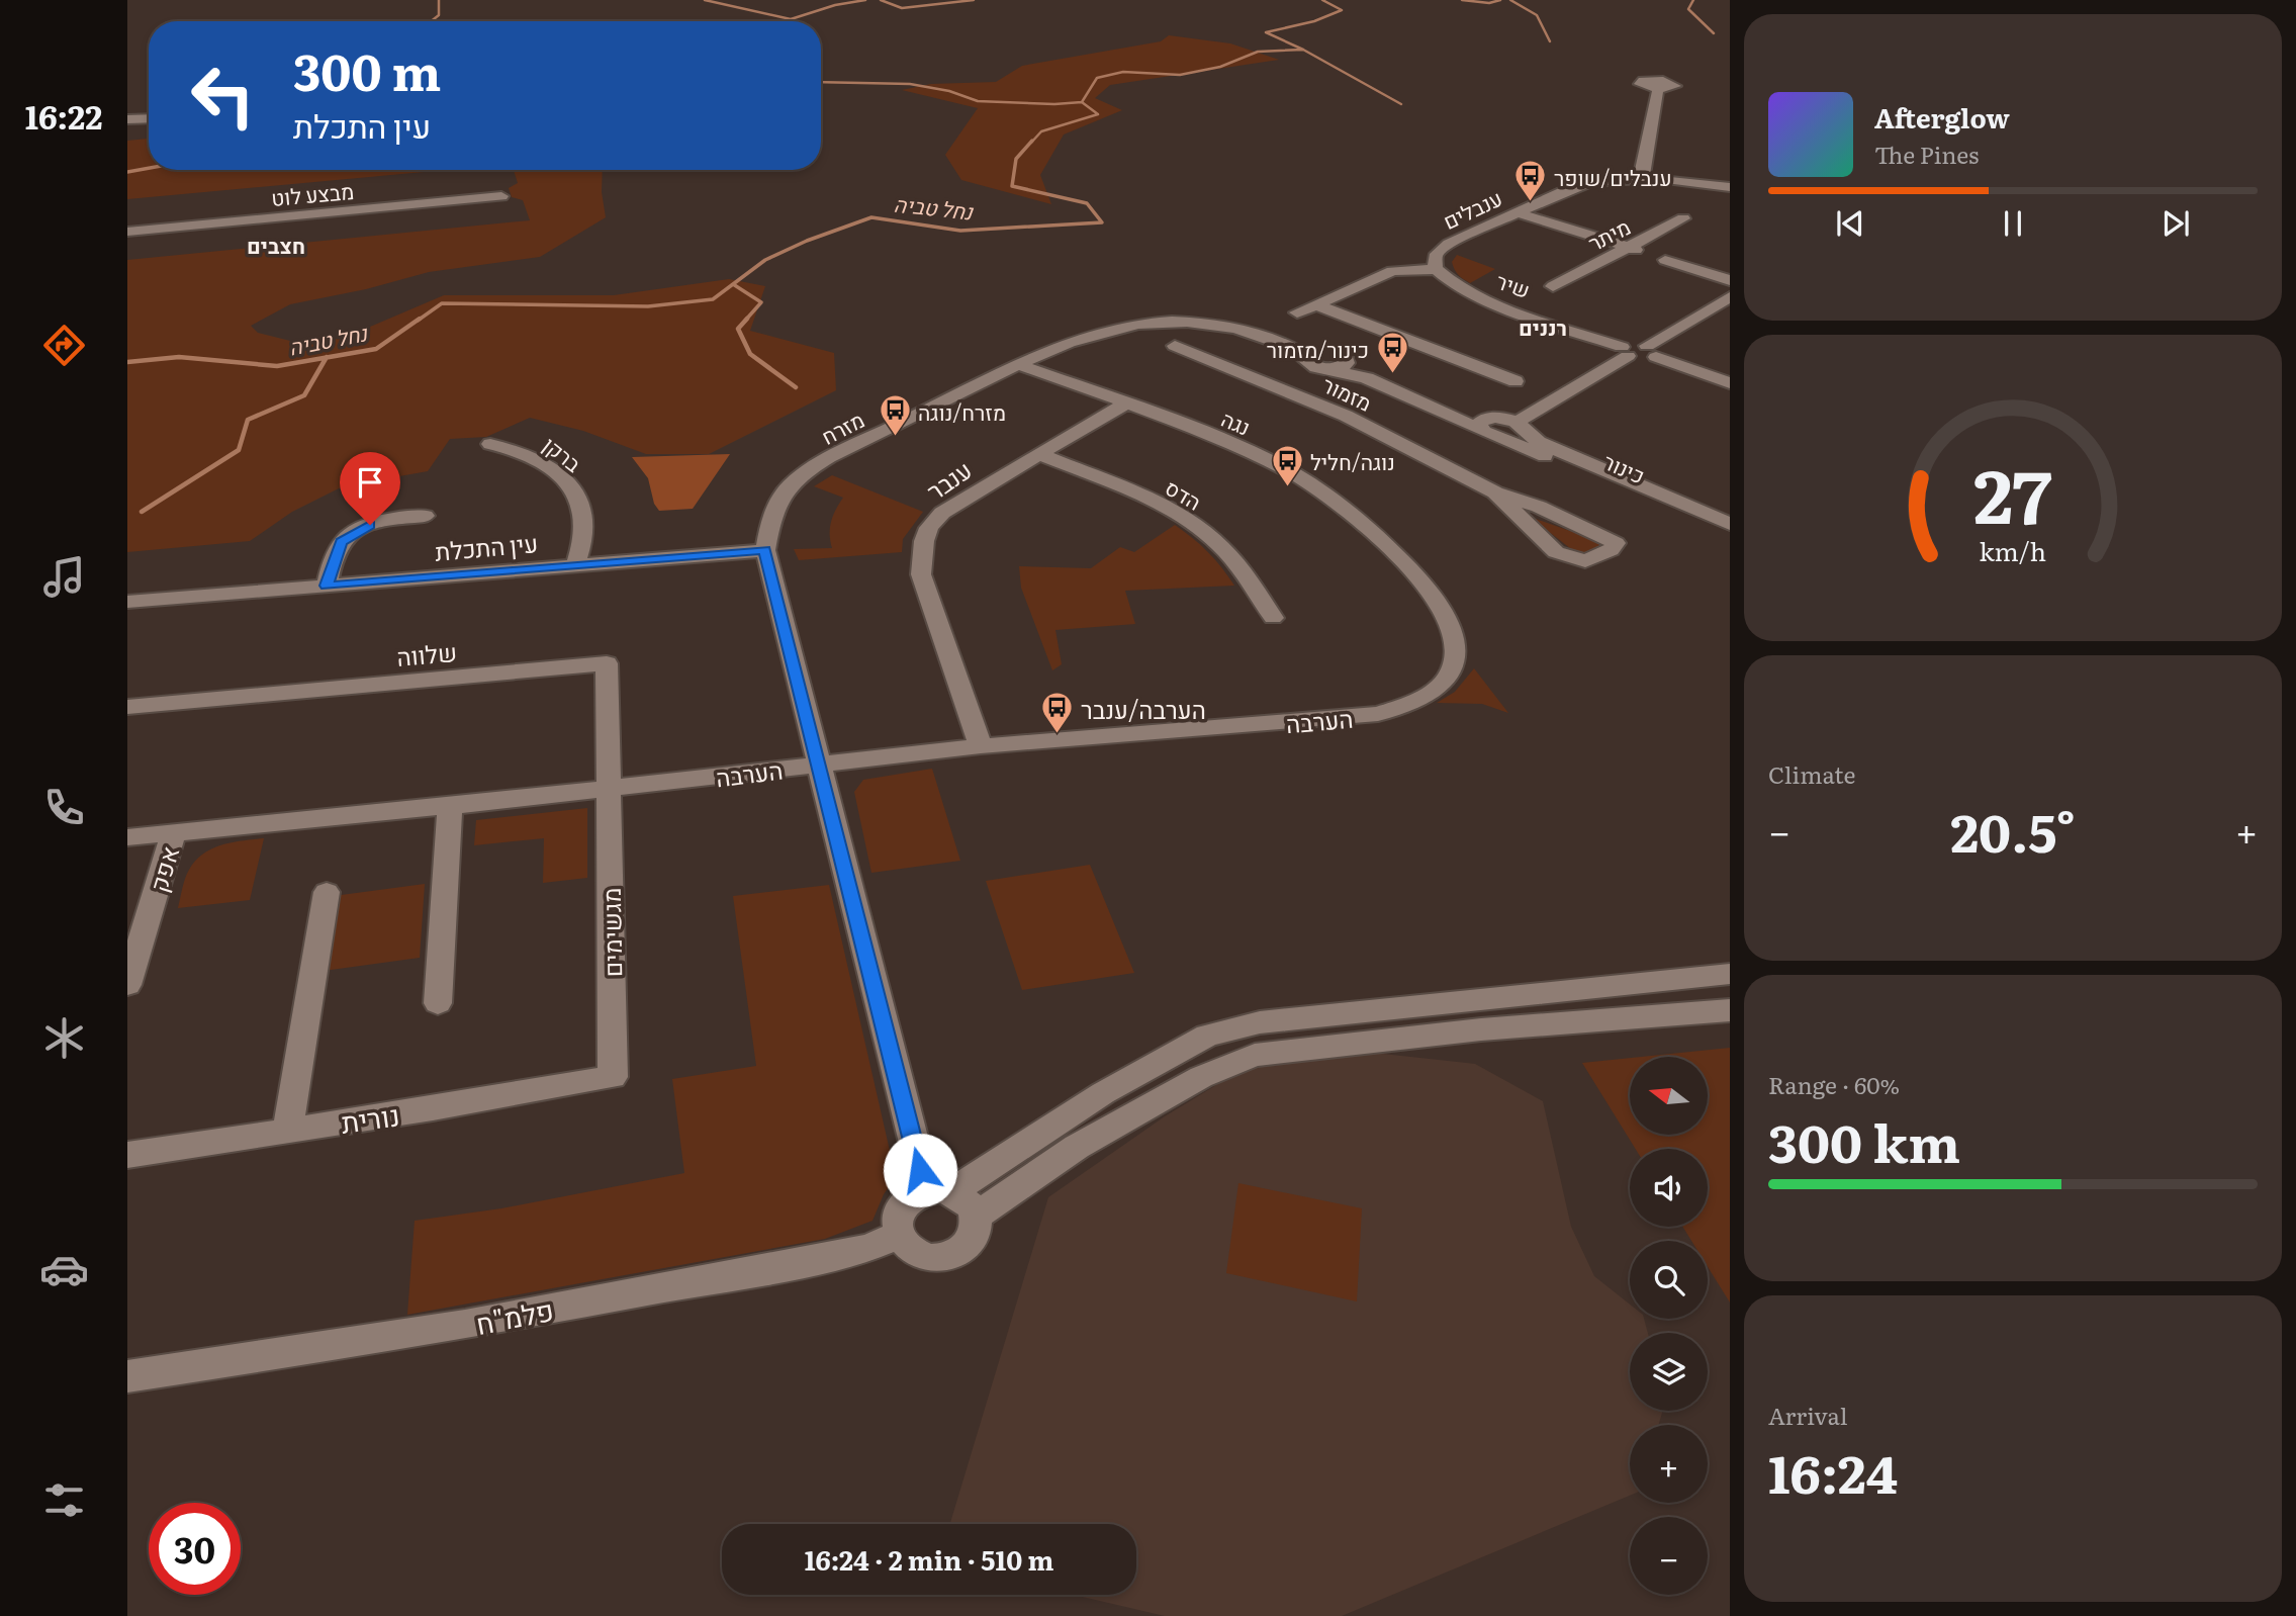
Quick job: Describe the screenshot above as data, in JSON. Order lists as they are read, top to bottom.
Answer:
{
  "streets": {
    "street": [
      "מבצע לוט",
      "ענבלים",
      "מיתר",
      "שיר",
      "מזמור",
      "נגה",
      "מזרח",
      "ברקן",
      "כינור",
      "ענבר",
      "הדס",
      "עין התכלת",
      "שלווה",
      "הערבה",
      "אפק",
      "מגשימים",
      "נורית",
      "פלמ\"ח"
    ]
  },
  "crossings": [
    ["ענבלים", "שיר"],
    ["נגה", "מזרח"],
    ["נגה", "ענבר"],
    ["נגה", "הערבה"],
    ["מזרח", "כינור"],
    ["מזרח", "עין התכלת"],
    ["ברקן", "עין התכלת"],
    ["ענבר", "הדס"],
    ["ענבר", "הערבה"],
    ["שלווה", "הערבה"],
    ["שלווה", "מגשימים"],
    ["הערבה", "אפק"],
    ["הערבה", "מגשימים"],
    ["מגשימים", "נורית"]
  ],
  "districts": ["חצבים", "רננים"],
  "water": ["נחל טביה"],
  "places": {
    "bus stop": [
      "ענבלים/שופר",
      "כינור/מזמור",
      "מזרח/נוגה",
      "נוגה/חליל",
      "הערבה/ענבר"
    ]
  },
  "north": "left",
  "page": {
    "tabs": "16:22",
    "turn": ["300 m", "עין התכלת"],
    "song": ["Afterglow", "The Pines"],
    "tile": [
      "Climate",
      ["Range · 60%", "300 km"],
      ["Arrival", "16:24"]
    ],
    "heat": ["−", "20.5°", "+"],
    "map_buttons": ["+", "−"],
    "limit": "30",
    "trip": "16:24 · 2 min · 510 m",
    "gauge": ["27", "km/h"]
  }
}
